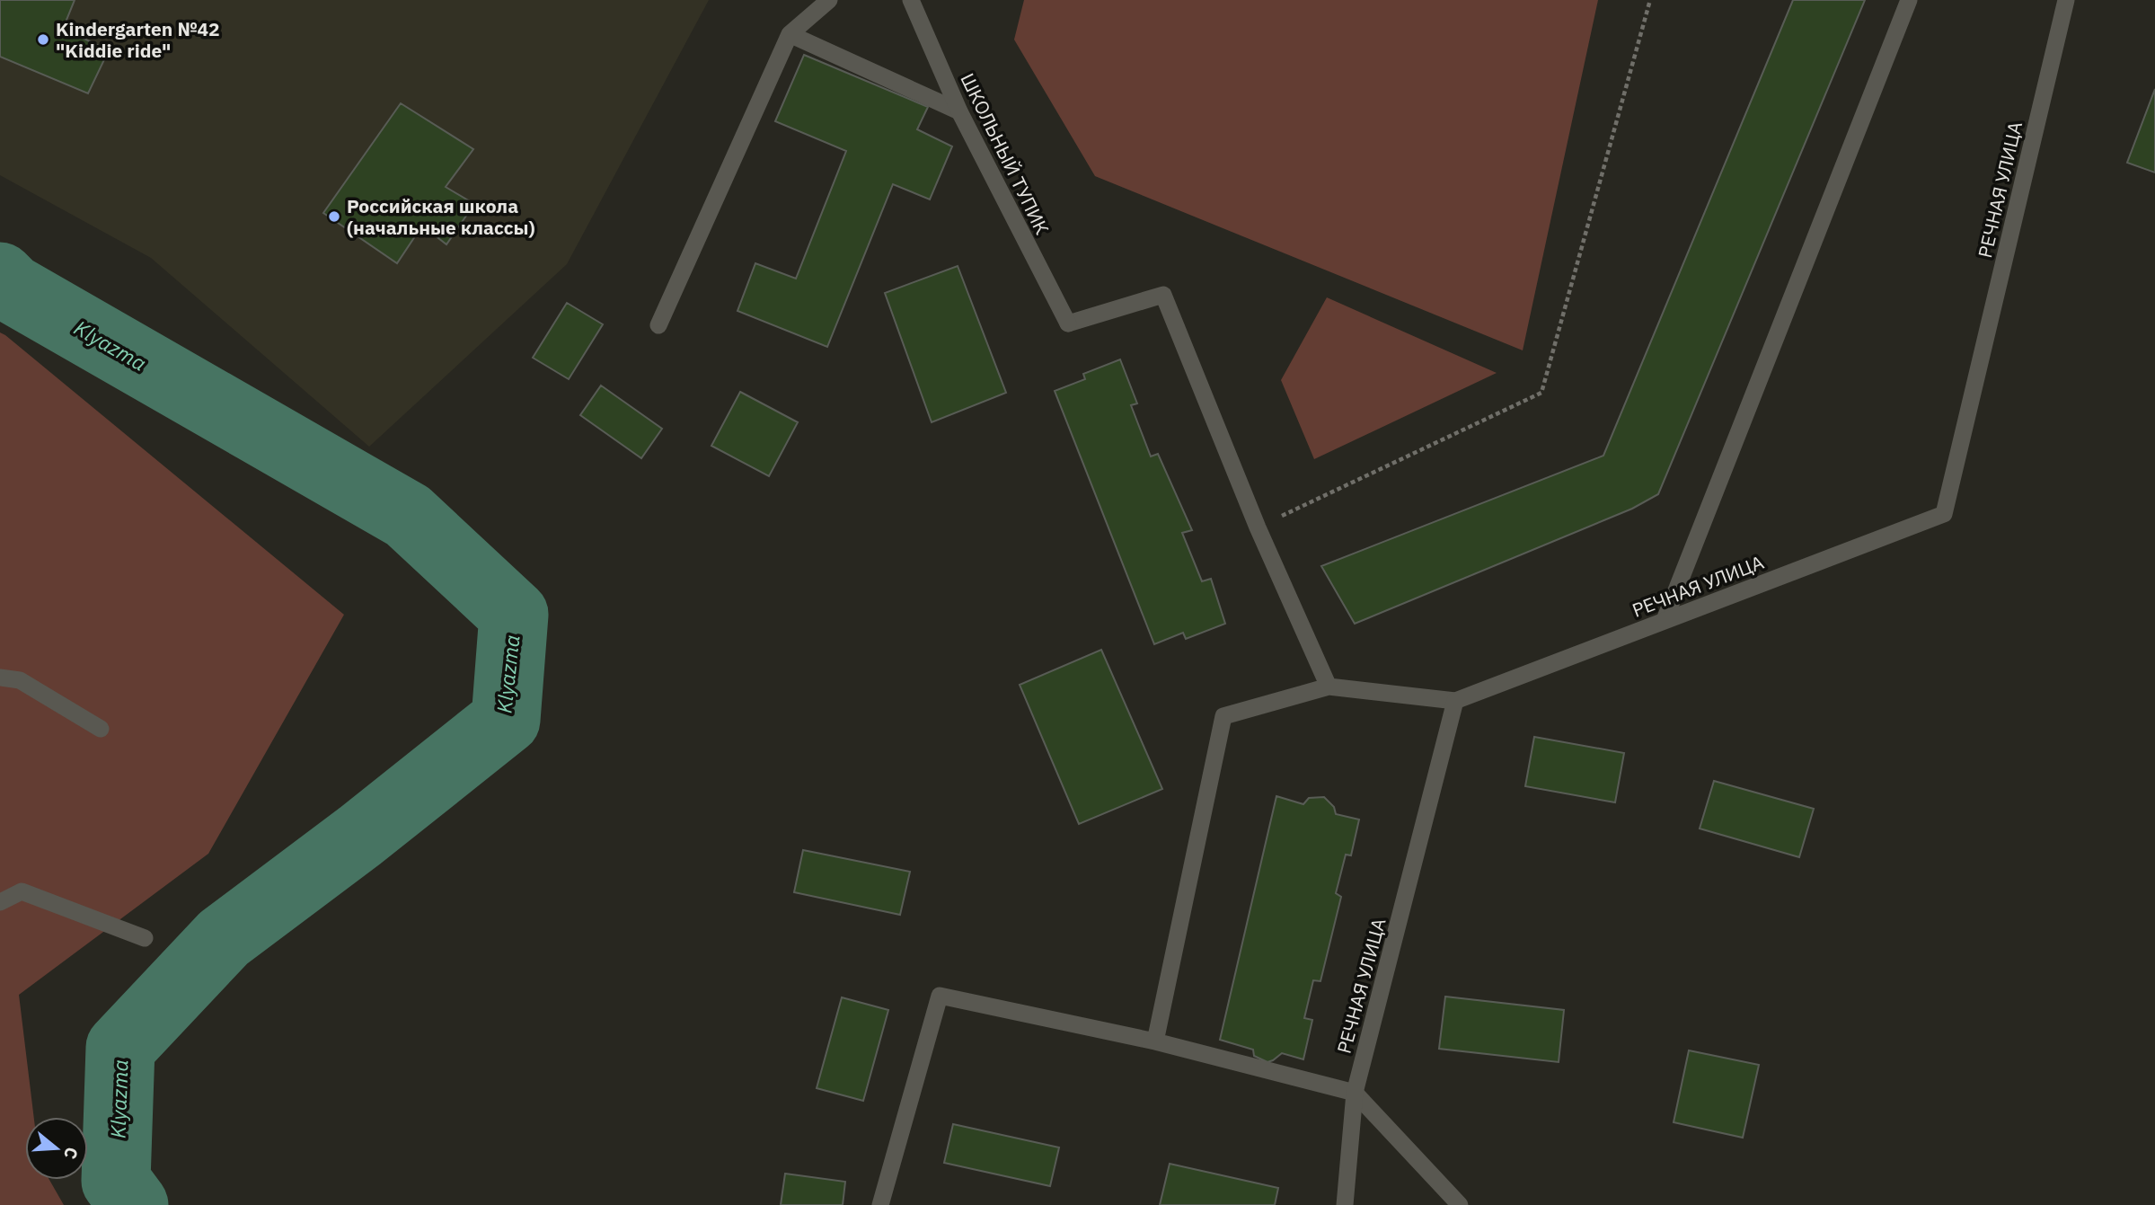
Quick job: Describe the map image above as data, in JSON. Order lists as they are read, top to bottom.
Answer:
{
  "streets": {
    "street": ["ШКОЛЬНЫЙ ТУПИК", "РЕЧНАЯ УЛИЦА"]
  },
  "water": ["Klyazma"],
  "places": ["Kindergarten №42 \"Kiddie ride\"", "Российская школа (начальные классы)"],
  "north": "right"
}
